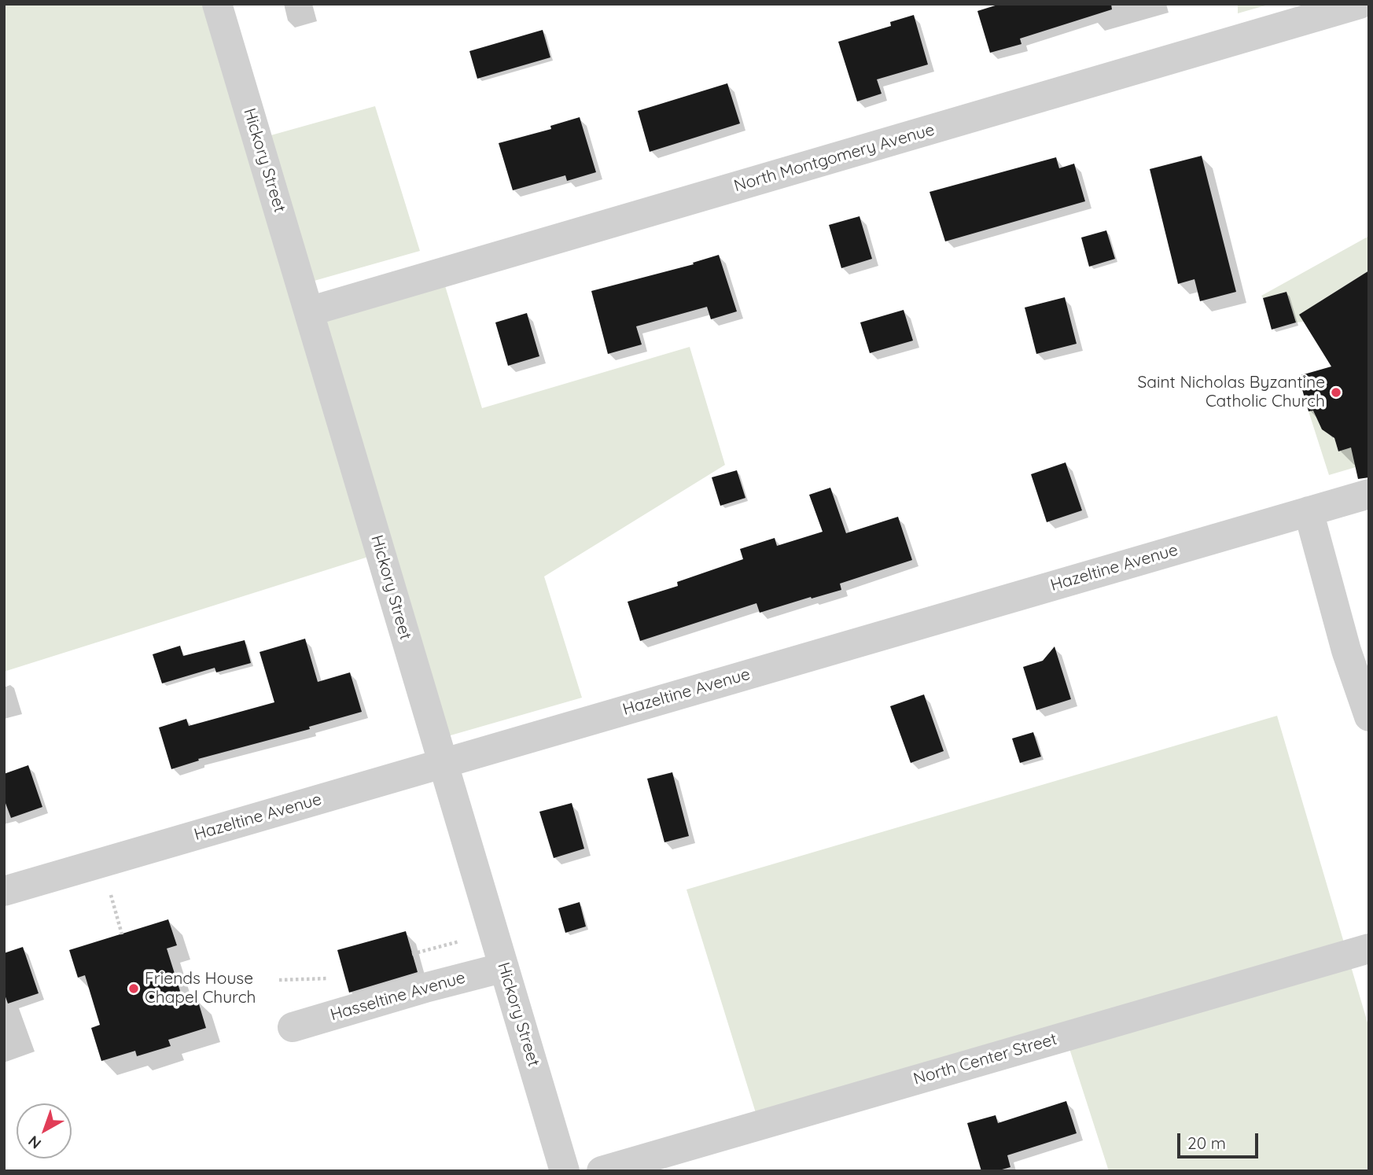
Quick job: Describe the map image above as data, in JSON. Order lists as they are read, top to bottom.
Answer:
{
  "streets": {
    "street": [
      "North Montgomery Avenue",
      "Hickory Street",
      "Hazeltine Avenue",
      "Hasseltine Avenue",
      "North Center Street"
    ]
  },
  "crossings": [
    ["North Montgomery Avenue", "Hickory Street"],
    ["Hickory Street", "Hazeltine Avenue"],
    ["Hickory Street", "Hasseltine Avenue"]
  ],
  "places": ["Saint Nicholas Byzantine Catholic Church", "Friends House Chapel Church"],
  "scale_bar": "20 m",
  "north": "bottom left"
}
